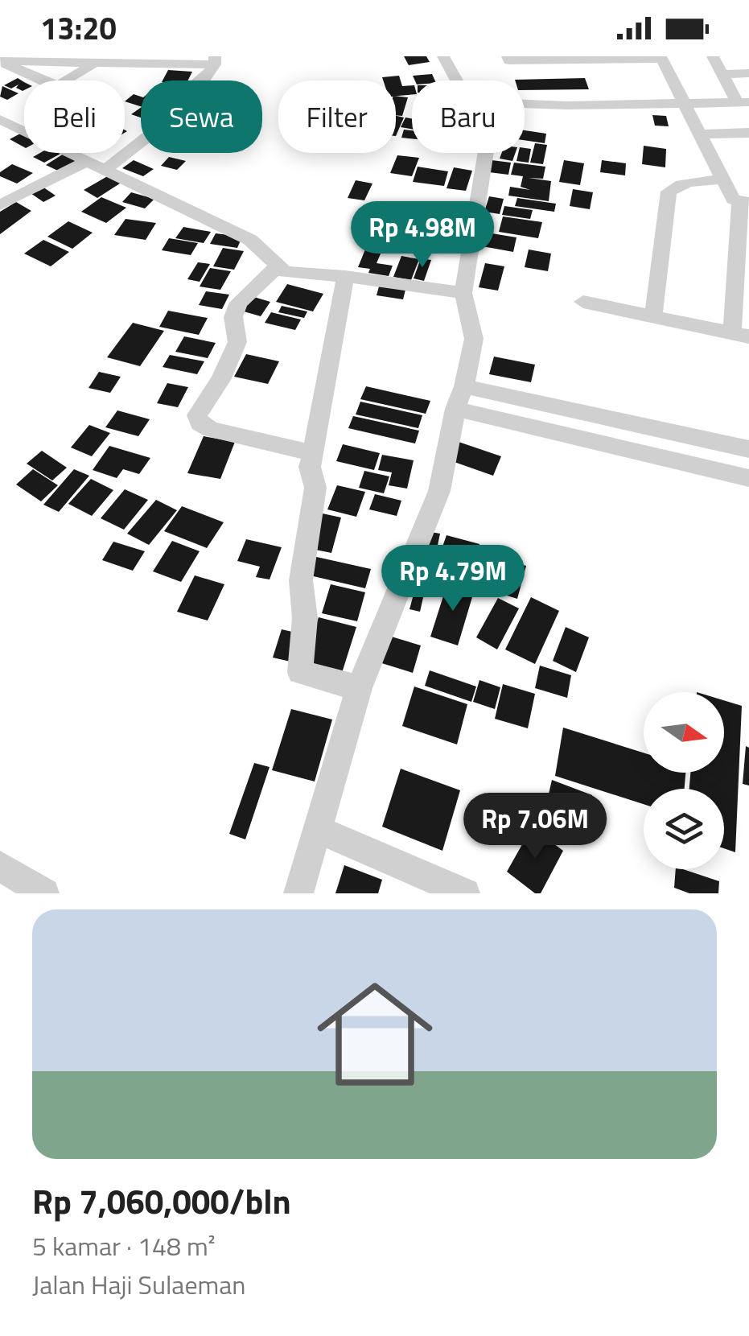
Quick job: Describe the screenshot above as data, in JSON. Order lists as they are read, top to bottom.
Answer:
{
  "north": "right",
  "page": {
    "status": "13:20",
    "chip": [
      "Beli",
      "Sewa",
      "Filter",
      "Baru"
    ],
    "price": ["Rp 4.98M", "Rp 4.79M", "Rp 7.06M"],
    "list": [
      {
        "name": "Rp 7,060,000/bln",
        "note": "5 kamar · 148 m² · Jalan Haji Sulaeman"
      }
    ]
  }
}
